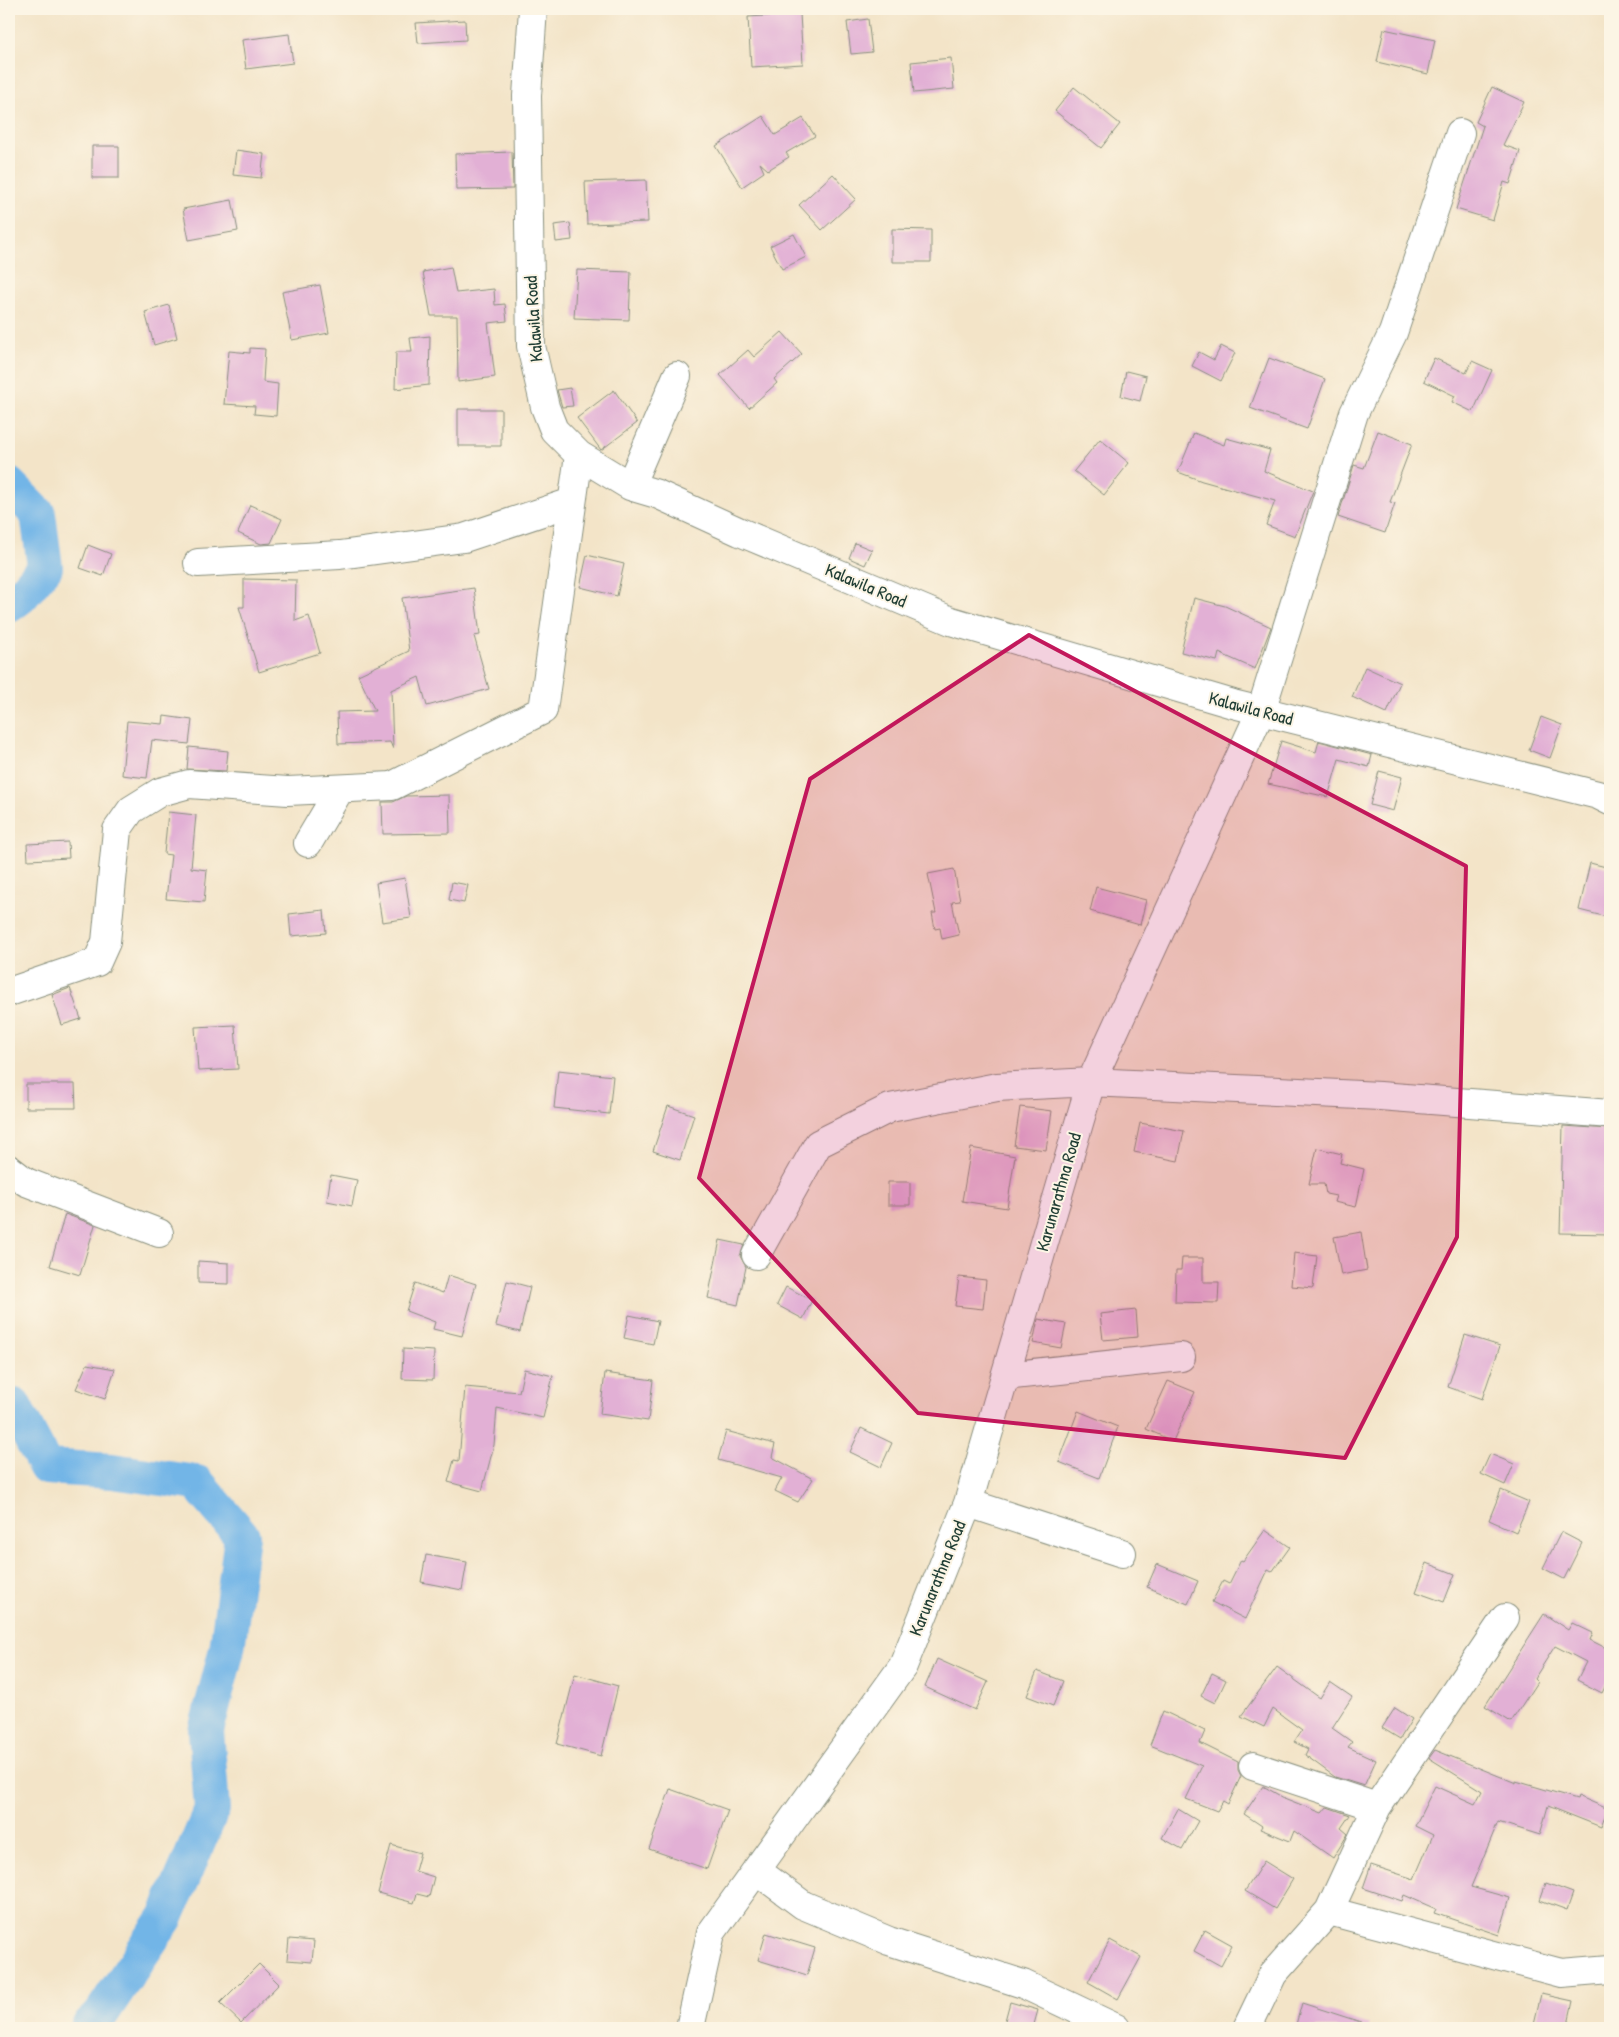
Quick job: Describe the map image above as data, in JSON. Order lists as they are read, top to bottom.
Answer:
{
  "streets": {
    "street": ["Kalawila Road", "Karunarathna Road"]
  },
  "crossings": [
    ["Kalawila Road", "Karunarathna Road"]
  ]
}
